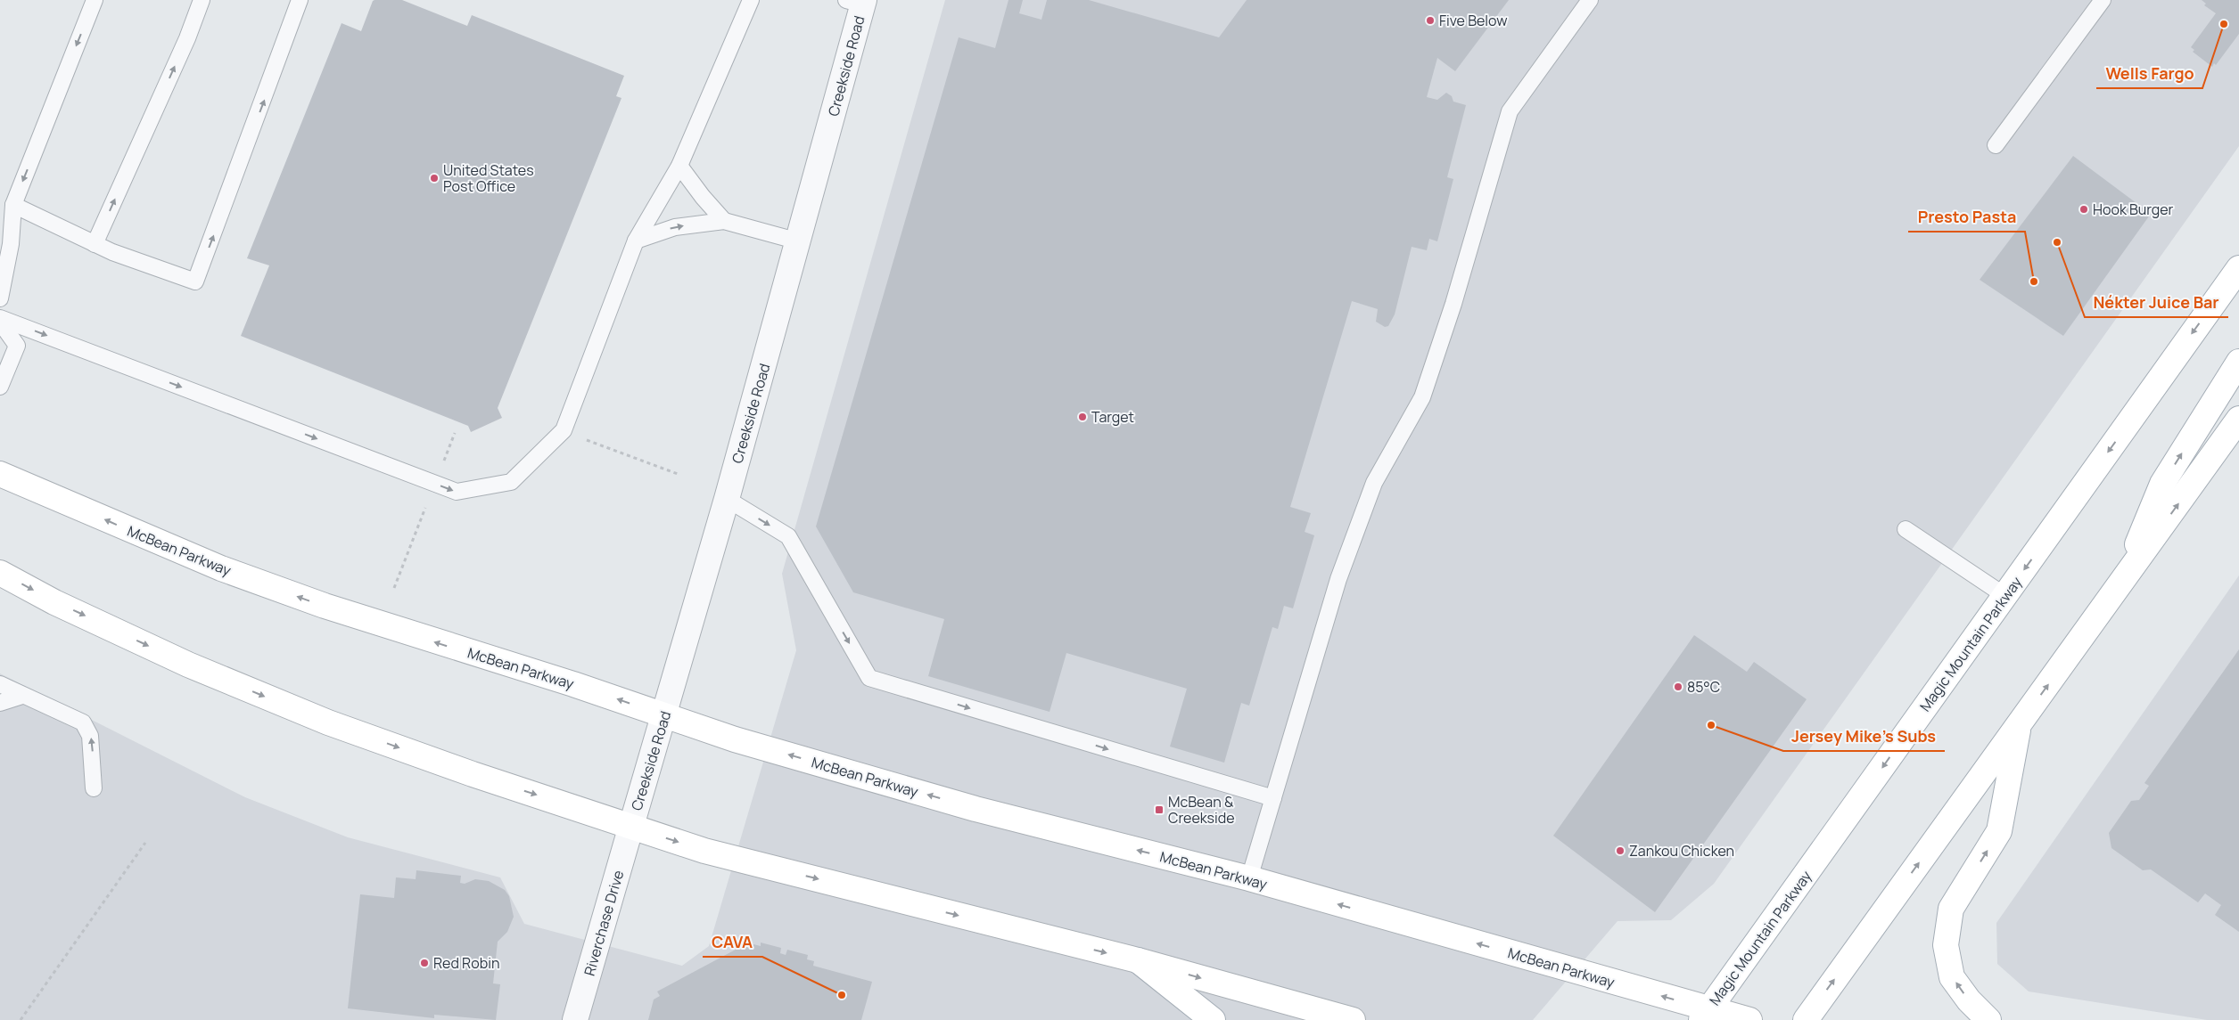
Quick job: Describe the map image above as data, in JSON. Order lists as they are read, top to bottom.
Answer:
{
  "streets": {
    "main road": ["McBean Parkway", "Magic Mountain Parkway"],
    "street": ["Creekside Road", "Riverchase Drive"]
  },
  "crossings": [
    ["Creekside Road", "McBean Parkway"],
    ["Creekside Road", "Riverchase Drive"],
    ["McBean Parkway", "Magic Mountain Parkway"]
  ],
  "places": {
    "other": [
      "Five Below",
      "Wells Fargo",
      "United States Post Office",
      "Hook Burger",
      "Nékter Juice Bar",
      "Presto Pasta",
      "Target",
      "85°C",
      "Jersey Mike's Subs",
      "Zankou Chicken",
      "Red Robin",
      "CAVA"
    ],
    "transit": ["McBean & Creekside"]
  }
}
